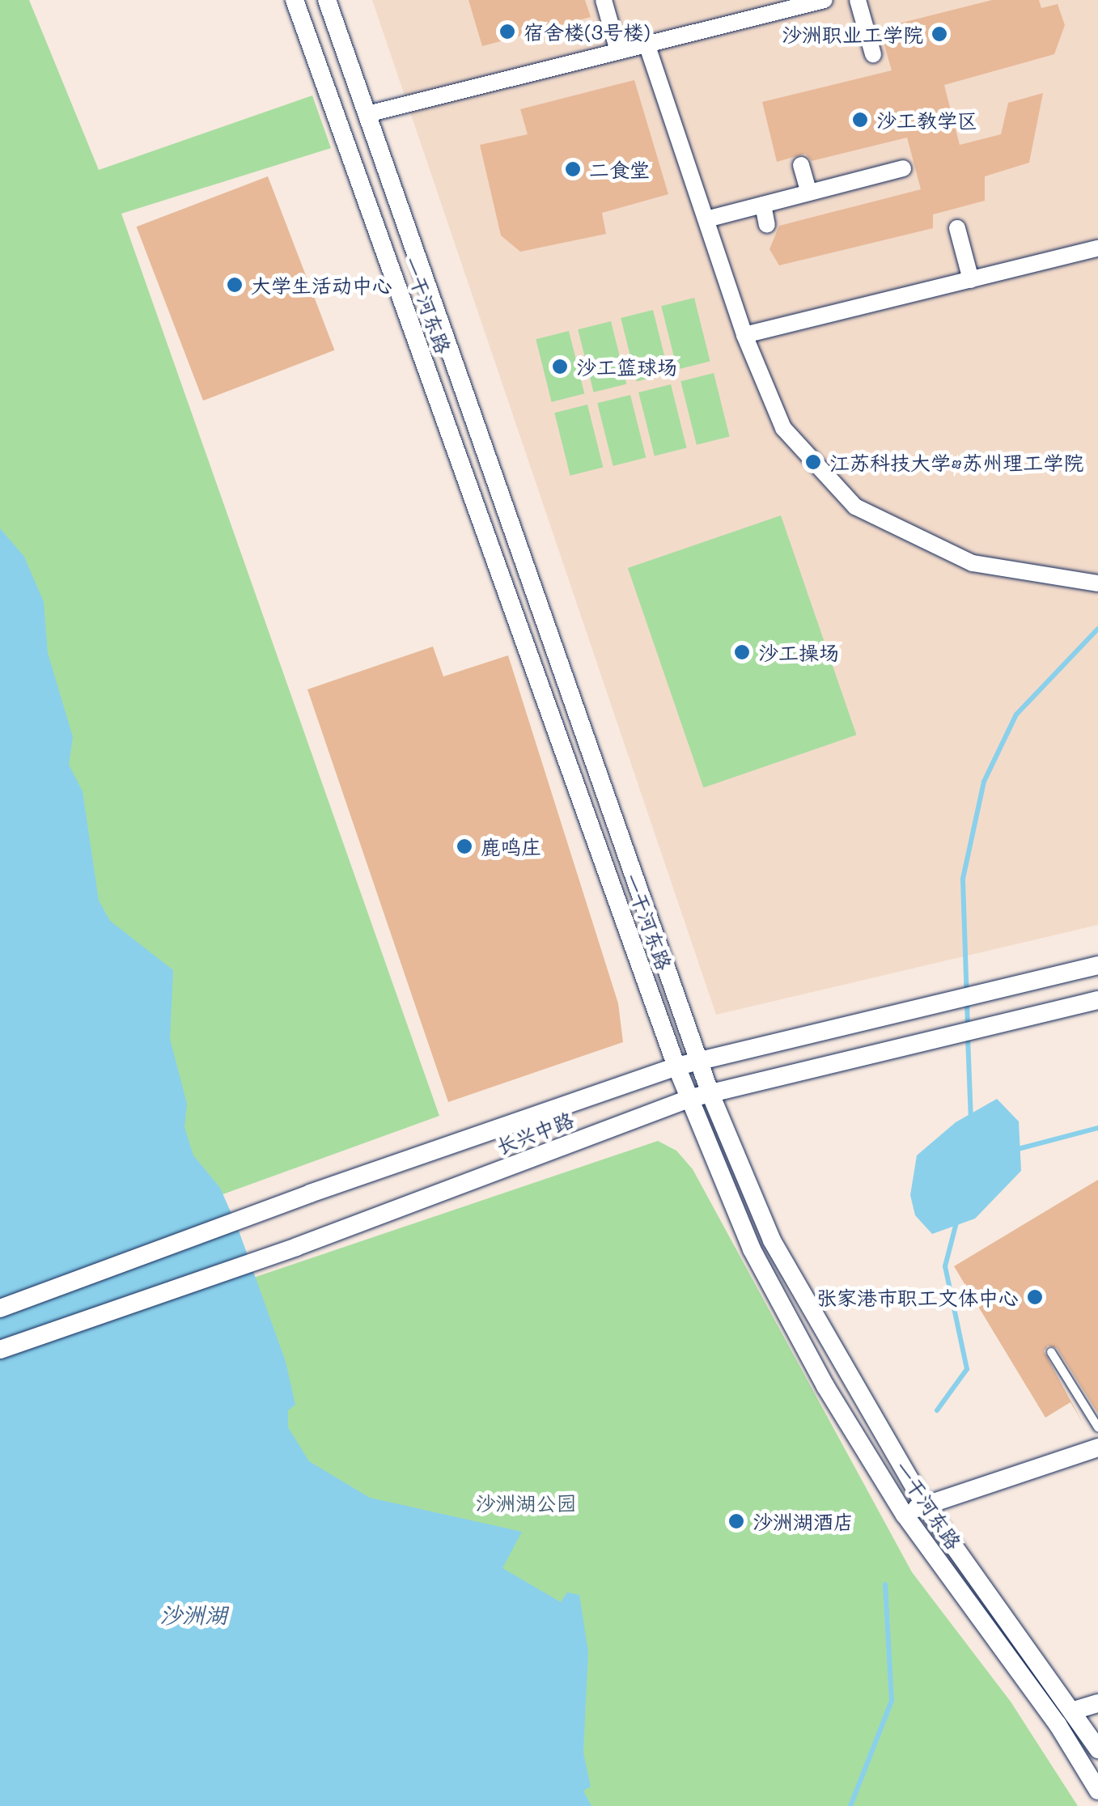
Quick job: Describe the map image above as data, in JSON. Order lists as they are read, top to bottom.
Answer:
{
  "streets": {
    "street": ["一干河东路", "长兴中路"]
  },
  "crossings": [
    ["一干河东路", "长兴中路"]
  ],
  "water": ["沙洲湖"],
  "parks": ["沙洲湖公园"],
  "places": [
    "宿舍楼(3号楼)",
    "沙洲职业工学院",
    "沙工教学区",
    "二食堂",
    "大学生活动中心",
    "沙工篮球场",
    "江苏科技大学•苏州理工学院",
    "沙工操场",
    "鹿鸣庄",
    "张家港市职工文体中心",
    "沙洲湖酒店"
  ]
}
